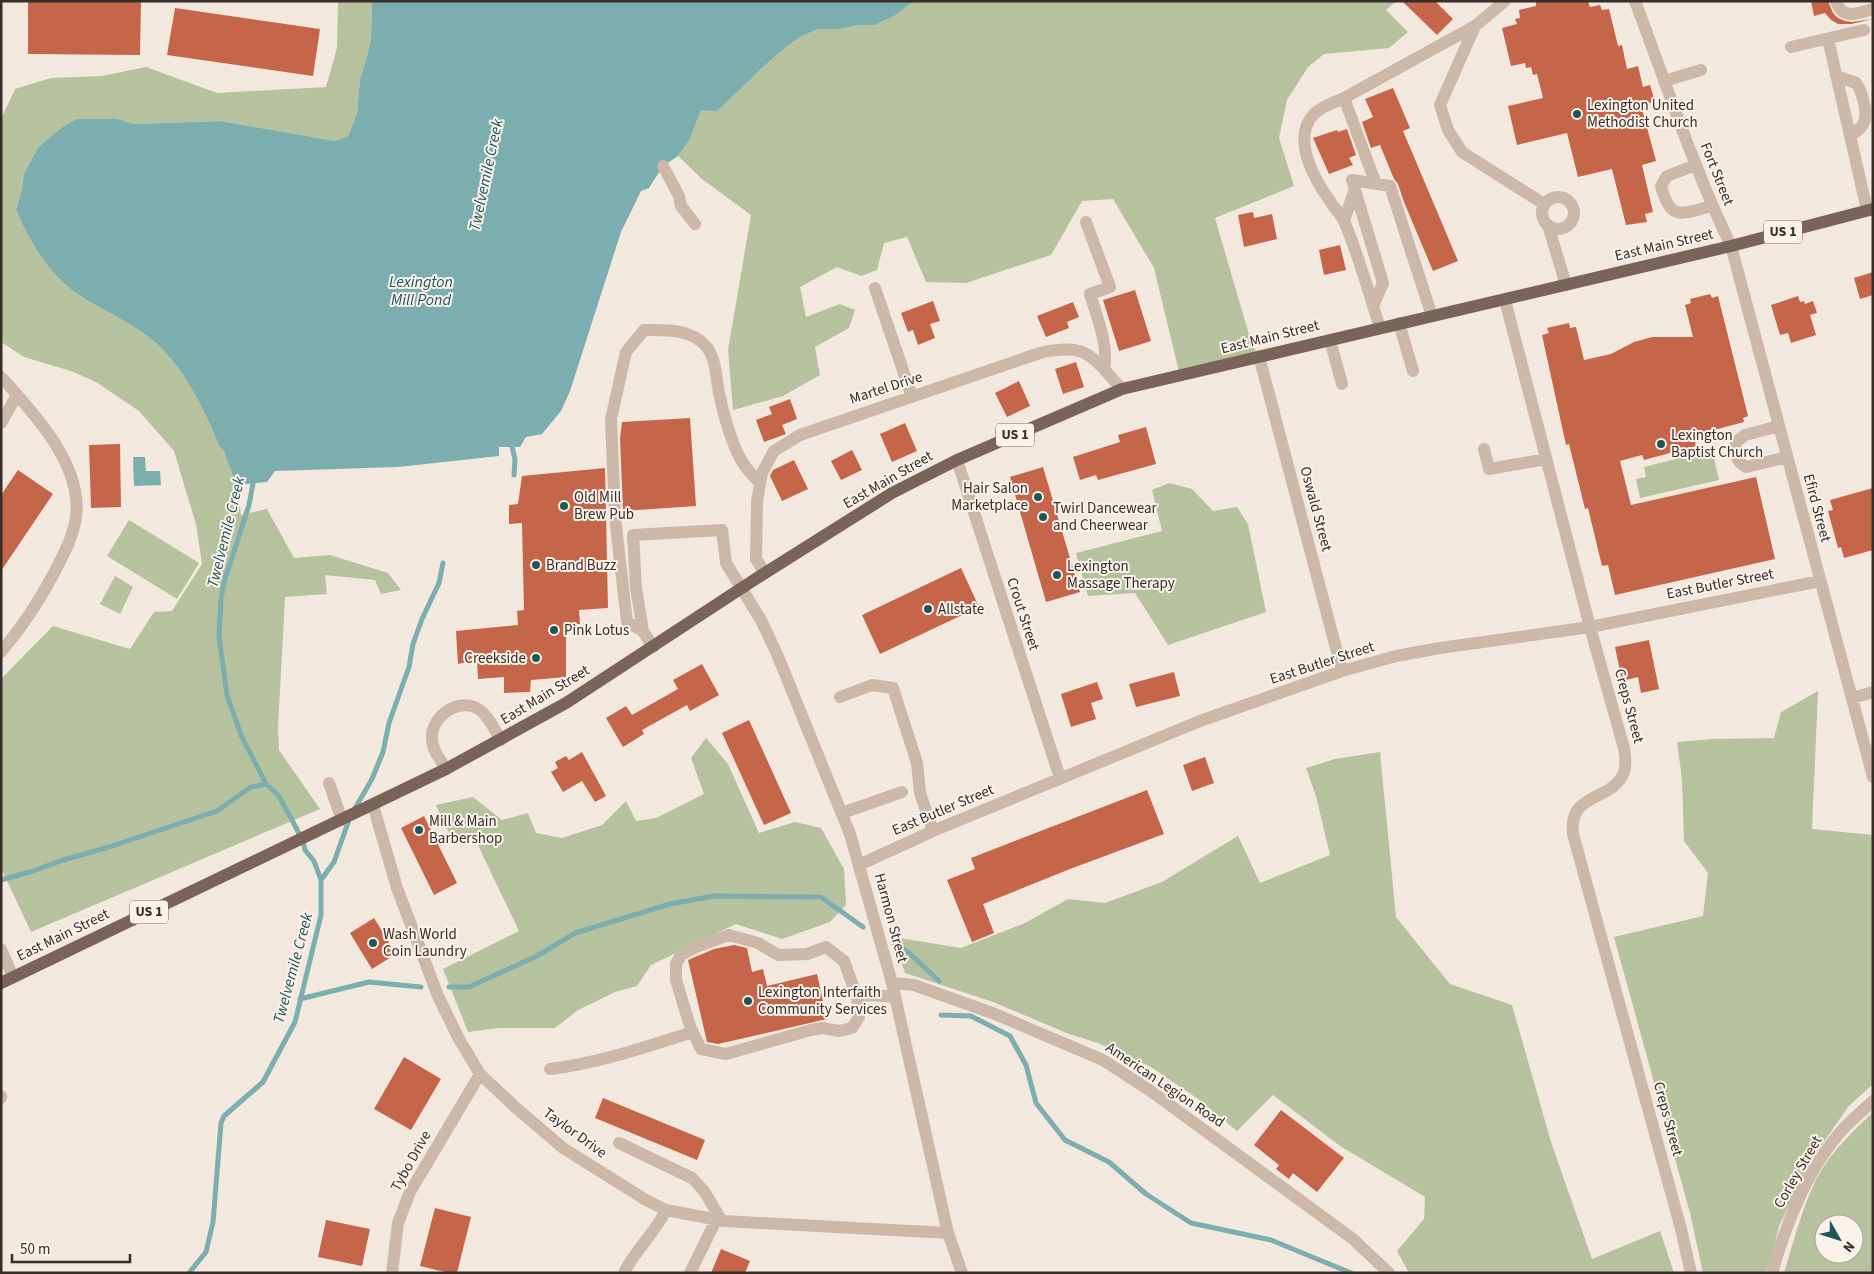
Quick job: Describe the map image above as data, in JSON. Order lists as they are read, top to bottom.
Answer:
{
  "streets": {
    "main road": ["US 1", "East Main Street"],
    "street": [
      "Fort Street",
      "Martel Drive",
      "Efird Street",
      "Oswald Street",
      "East Butler Street",
      "Crout Street",
      "Creps Street",
      "Harmon Street",
      "American Legion Road",
      "Taylor Drive",
      "Tybo Drive",
      "Corley Street"
    ]
  },
  "crossings": [
    ["Fort Street", "East Main Street"],
    ["Fort Street", "Efird Street"],
    ["East Main Street", "Martel Drive"],
    ["East Main Street", "Efird Street"],
    ["East Main Street", "Oswald Street"],
    ["East Main Street", "Crout Street"],
    ["East Main Street", "Creps Street"],
    ["East Main Street", "Harmon Street"],
    ["East Main Street", "Taylor Drive"],
    ["Efird Street", "East Butler Street"],
    ["Oswald Street", "East Butler Street"],
    ["East Butler Street", "Crout Street"],
    ["East Butler Street", "Creps Street"],
    ["East Butler Street", "Harmon Street"],
    ["Harmon Street", "American Legion Road"],
    ["Harmon Street", "Taylor Drive"],
    ["Taylor Drive", "Tybo Drive"]
  ],
  "water": ["Twelvemile Creek", "Lexington Mill Pond"],
  "places": [
    "Lexington United Methodist Church",
    "Lexington Baptist Church",
    "Hair Salon Marketplace",
    "Old Mill Brew Pub",
    "Twirl Dancewear and Cheerwear",
    "Brand Buzz",
    "Lexington Massage Therapy",
    "Allstate",
    "Pink Lotus",
    "Creekside",
    "Mill & Main Barbershop",
    "Wash World Coin Laundry",
    "Lexington Interfaith Community Services"
  ],
  "scale_bar": "50 m",
  "north": "bottom right"
}
